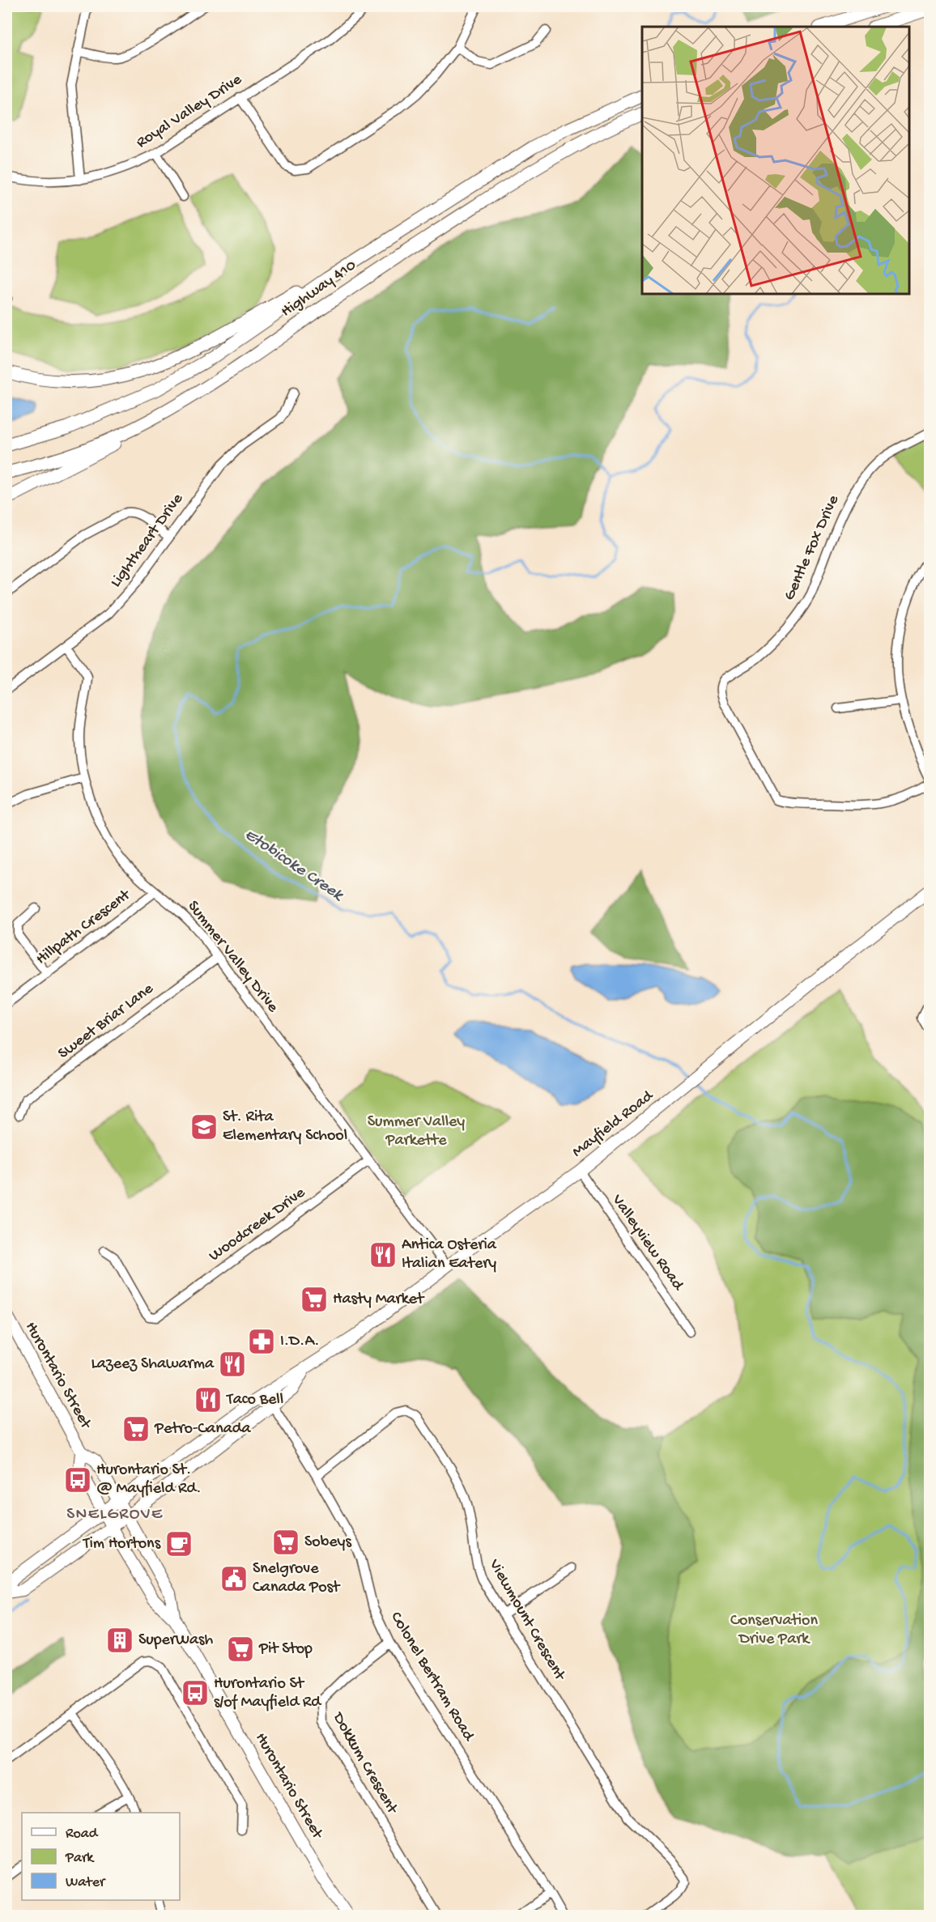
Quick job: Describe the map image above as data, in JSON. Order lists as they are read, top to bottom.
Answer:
{
  "streets": {
    "highway": ["Highway 410"],
    "main road": ["Mayfield Road", "Hurontario Street"],
    "street": [
      "Royal Valley Drive",
      "Lightheart Drive",
      "Gentle Fox Drive",
      "Hillpath Crescent",
      "Summer Valley Drive",
      "Sweet Briar Lane",
      "Woodcreek Drive",
      "Valleyview Road",
      "Viewmount Crescent",
      "Colonel Bertram Road",
      "Dokkum Crescent"
    ]
  },
  "crossings": [
    ["Lightheart Drive", "Summer Valley Drive"],
    ["Hillpath Crescent", "Summer Valley Drive"],
    ["Summer Valley Drive", "Sweet Briar Lane"],
    ["Summer Valley Drive", "Mayfield Road"],
    ["Summer Valley Drive", "Woodcreek Drive"],
    ["Mayfield Road", "Valleyview Road"],
    ["Mayfield Road", "Hurontario Street"],
    ["Mayfield Road", "Colonel Bertram Road"],
    ["Viewmount Crescent", "Colonel Bertram Road"],
    ["Colonel Bertram Road", "Dokkum Crescent"]
  ],
  "districts": ["SNELGROVE"],
  "water": ["Etobicoke Creek"],
  "parks": ["Summer Valley Parkette", "Conservation Drive Park"],
  "places": {
    "school or university": ["St. Rita Elementary School"],
    "restaurant": ["Antica Osteria Italian Eatery", "Lazeez Shawarma", "Taco Bell"],
    "supermarket": [
      "Hasty Market",
      "Petro-Canada",
      "Sobeys",
      "Pit Stop"
    ],
    "pharmacy": ["I.D.A."],
    "bus stop": ["Hurontario St. @ Mayfield Rd.", "Hurontario St s/of Mayfield Rd"],
    "cafe": ["Tim Hortons"],
    "public building": ["Snelgrove Canada Post"],
    "building": ["SuperWash"]
  },
  "legend": ["Road", "Park", "Water"]
}
